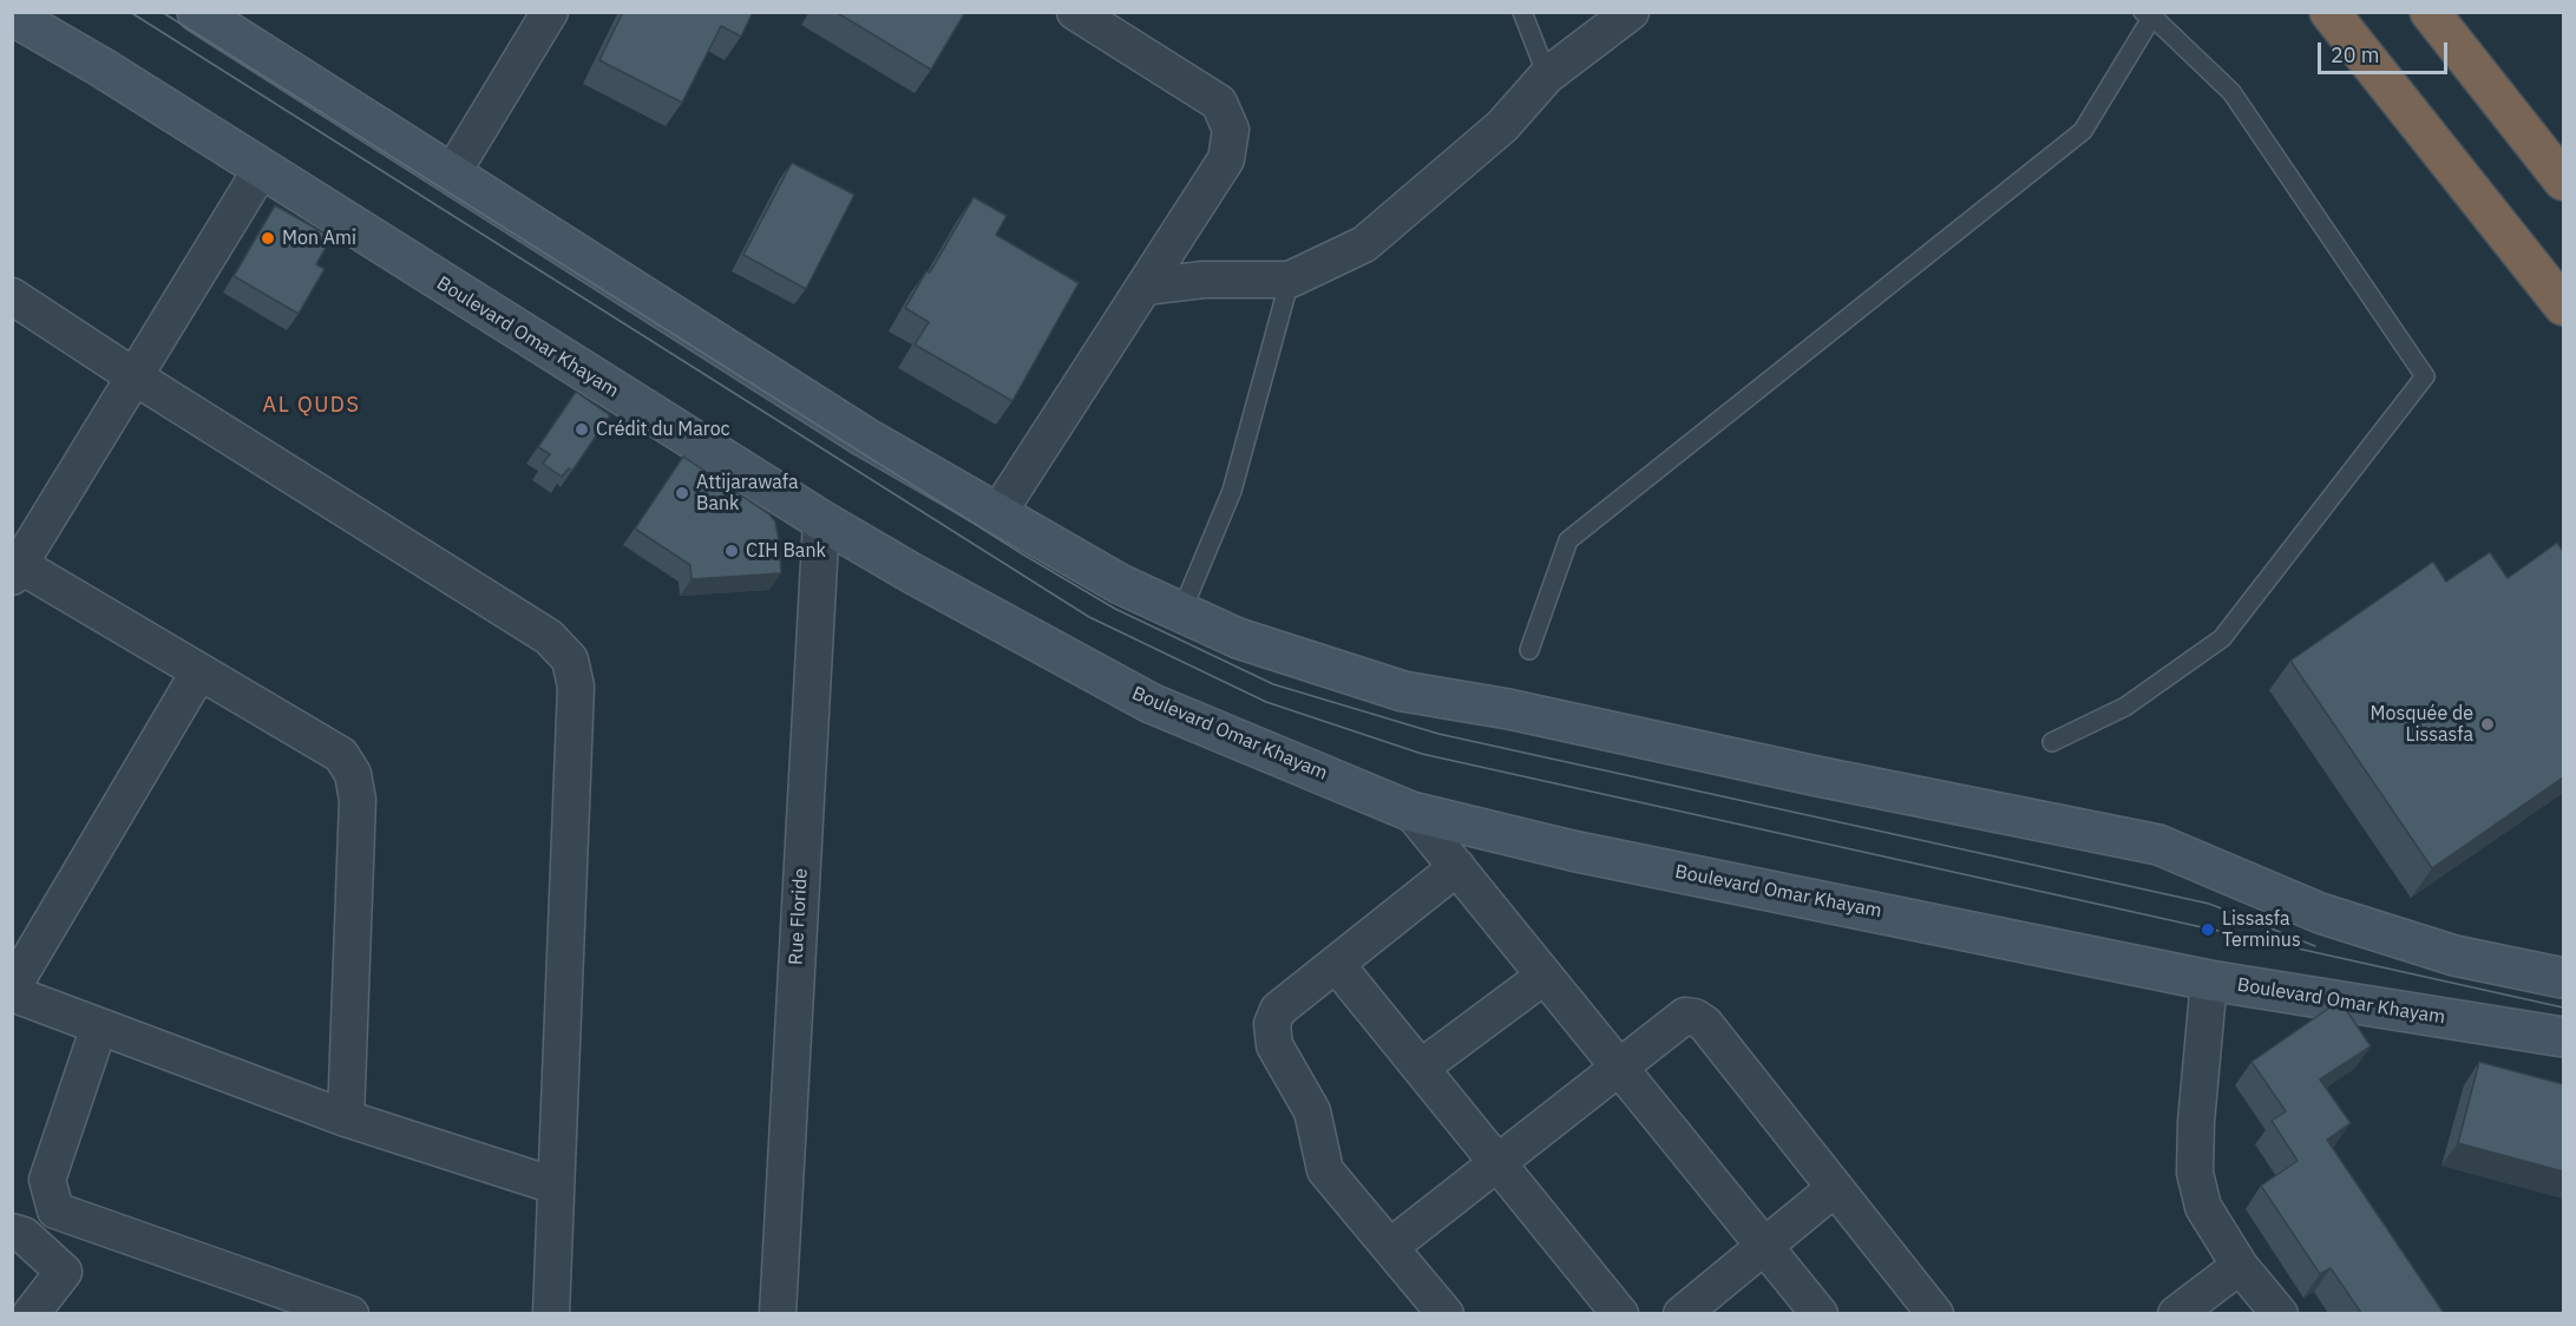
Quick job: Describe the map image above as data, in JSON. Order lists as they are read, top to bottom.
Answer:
{
  "streets": {
    "street": ["Boulevard Omar Khayam", "Rue Floride"]
  },
  "crossings": [
    ["Boulevard Omar Khayam", "Rue Floride"]
  ],
  "districts": ["AL QUDS"],
  "places": [
    "Mon Ami",
    "Crédit du Maroc",
    "Attijarawafa Bank",
    "CIH Bank",
    "Mosquée de Lissasfa",
    "Lissasfa Terminus"
  ],
  "scale_bar": "20 m"
}
